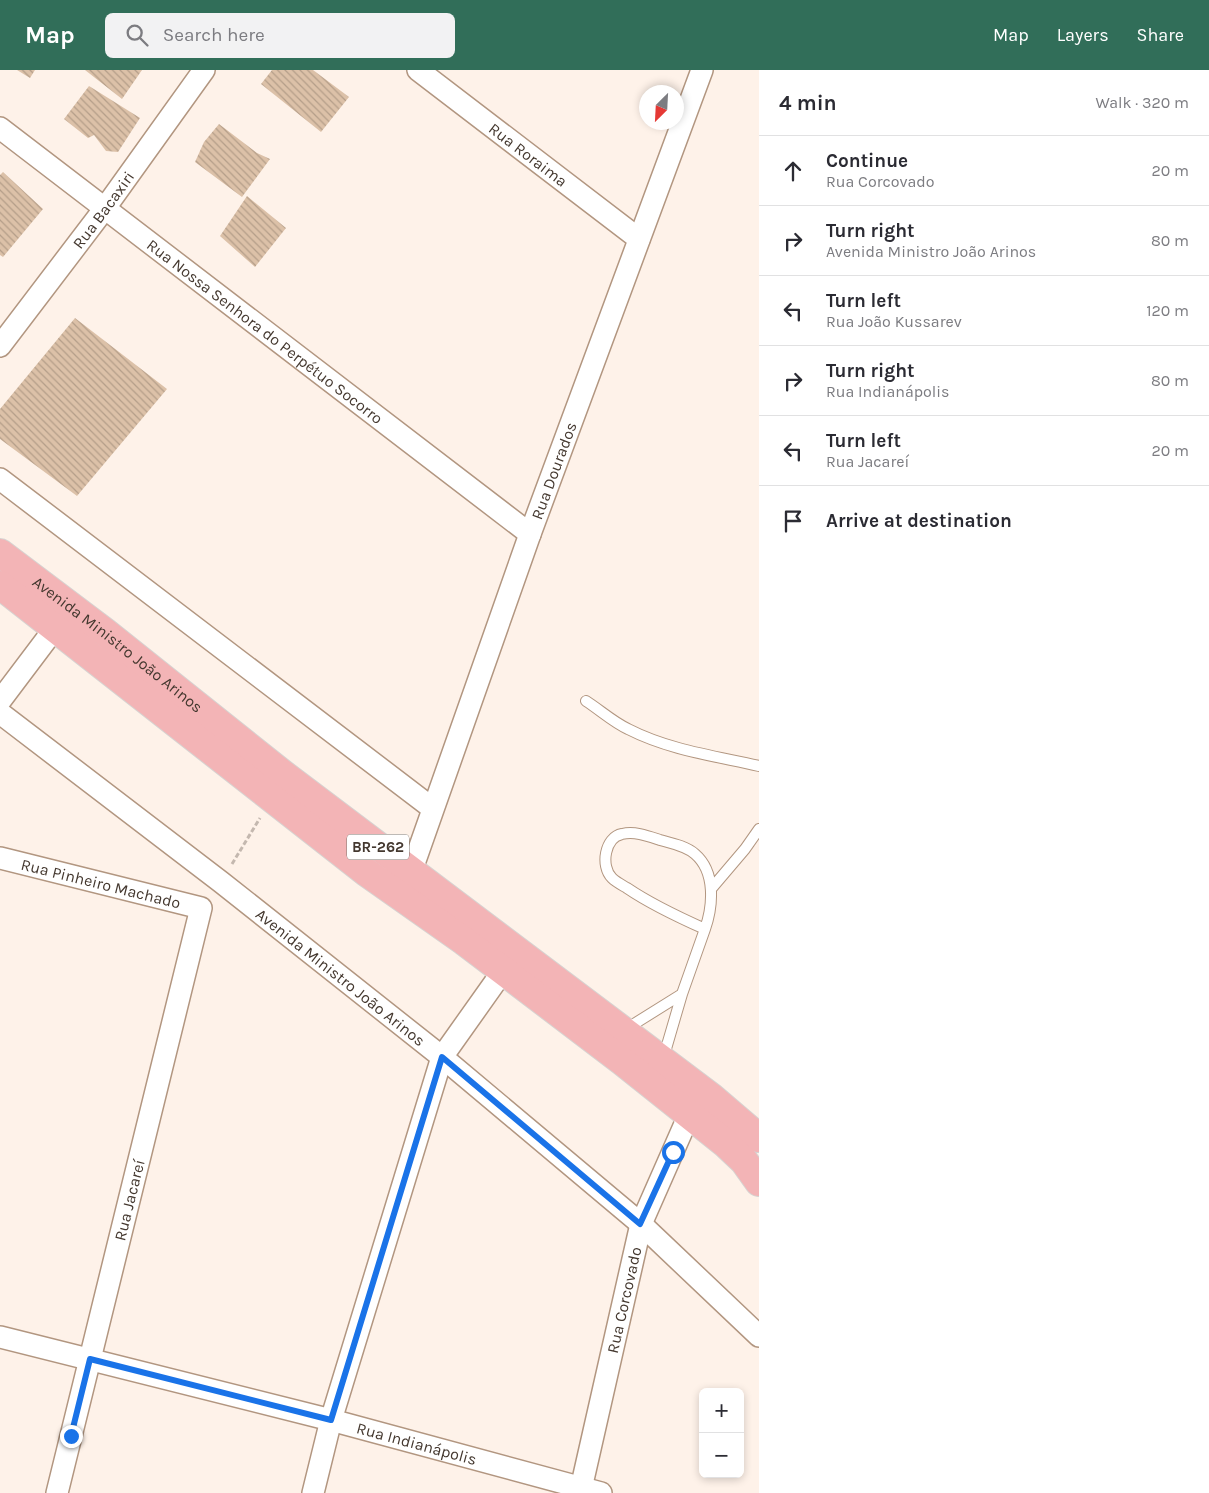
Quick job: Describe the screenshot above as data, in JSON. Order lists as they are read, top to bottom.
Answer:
{
  "streets": {
    "highway": ["Avenida Ministro João Arinos", "BR-262"],
    "street": [
      "Rua Roraima",
      "Rua Bacaxiri",
      "Rua Nossa Senhora do Perpétuo Socorro",
      "Rua Dourados",
      "Rua Pinheiro Machado",
      "Rua Jacareí",
      "Rua Corcovado",
      "Rua Indianápolis"
    ]
  },
  "crossings": [
    ["Rua Roraima", "Rua Dourados"],
    ["Rua Bacaxiri", "Rua Nossa Senhora do Perpétuo Socorro"],
    ["Rua Nossa Senhora do Perpétuo Socorro", "Rua Dourados"],
    ["Rua Dourados", "Avenida Ministro João Arinos"],
    ["Avenida Ministro João Arinos", "Rua Corcovado"],
    ["Rua Pinheiro Machado", "Rua Jacareí"],
    ["Rua Jacareí", "Rua Indianápolis"],
    ["Rua Corcovado", "Rua Indianápolis"]
  ],
  "north": "bottom left",
  "page": {
    "header": "Map",
    "search": "Search here",
    "nav": ["Map", "Layers", "Share"],
    "heading": ["4 min", "Walk · 320 m"],
    "list": [
      ["Continue", "Rua Corcovado", "20 m"],
      ["Turn right", "Avenida Ministro João Arinos", "80 m"],
      ["Turn left", "Rua João Kussarev", "120 m"],
      ["Turn right", "Rua Indianápolis", "80 m"],
      ["Turn left", "Rua Jacareí", "20 m"],
      "Arrive at destination"
    ],
    "map_buttons": ["+", "−"]
  }
}
